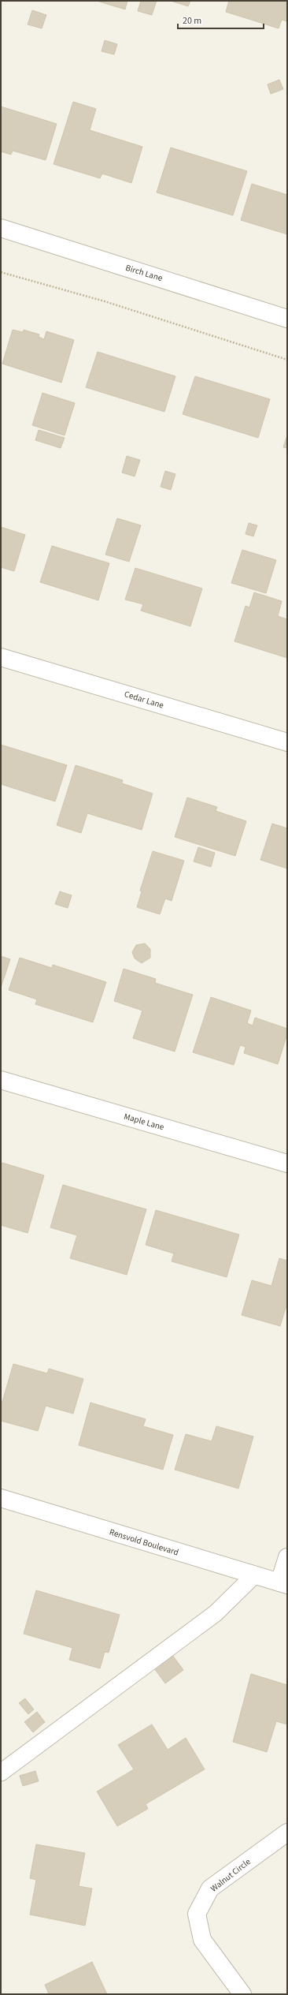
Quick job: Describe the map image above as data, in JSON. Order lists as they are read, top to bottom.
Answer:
{
  "streets": {
    "street": [
      "Birch Lane",
      "Cedar Lane",
      "Maple Lane",
      "Rensvold Boulevard",
      "Walnut Circle"
    ]
  },
  "scale_bar": "20 m"
}
